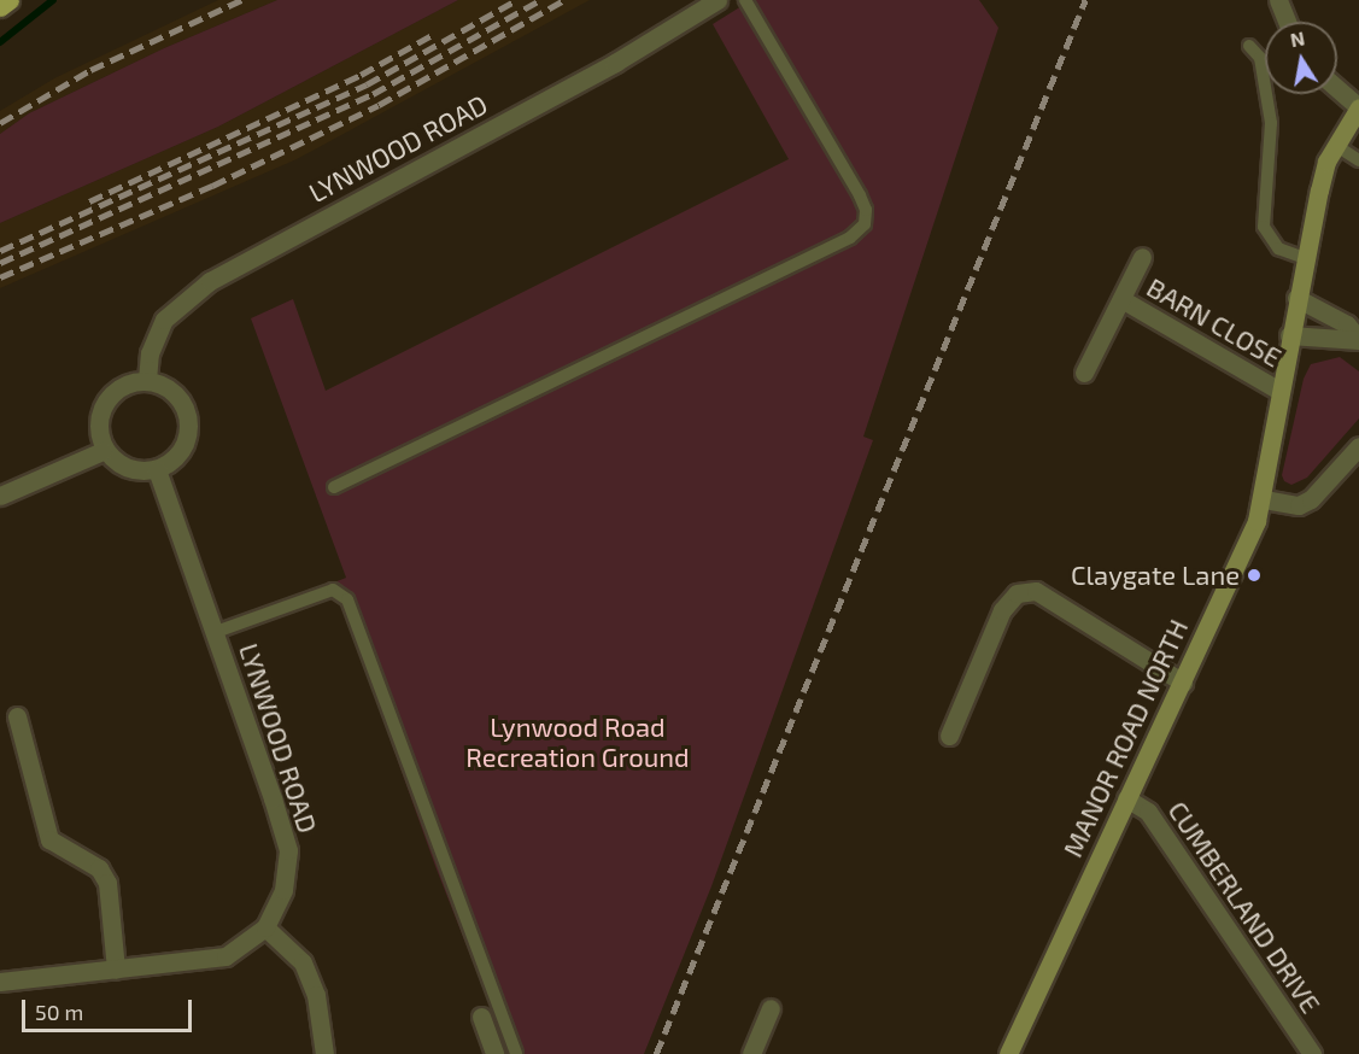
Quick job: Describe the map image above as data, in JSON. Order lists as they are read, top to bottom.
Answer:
{
  "streets": {
    "street": [
      "LYNWOOD ROAD",
      "BARN CLOSE",
      "MANOR ROAD NORTH",
      "CUMBERLAND DRIVE"
    ]
  },
  "crossings": [
    ["BARN CLOSE", "MANOR ROAD NORTH"],
    ["MANOR ROAD NORTH", "CUMBERLAND DRIVE"]
  ],
  "parks": ["Lynwood Road Recreation Ground"],
  "places": ["Claygate Lane"],
  "scale_bar": "50 m",
  "north": "top"
}
